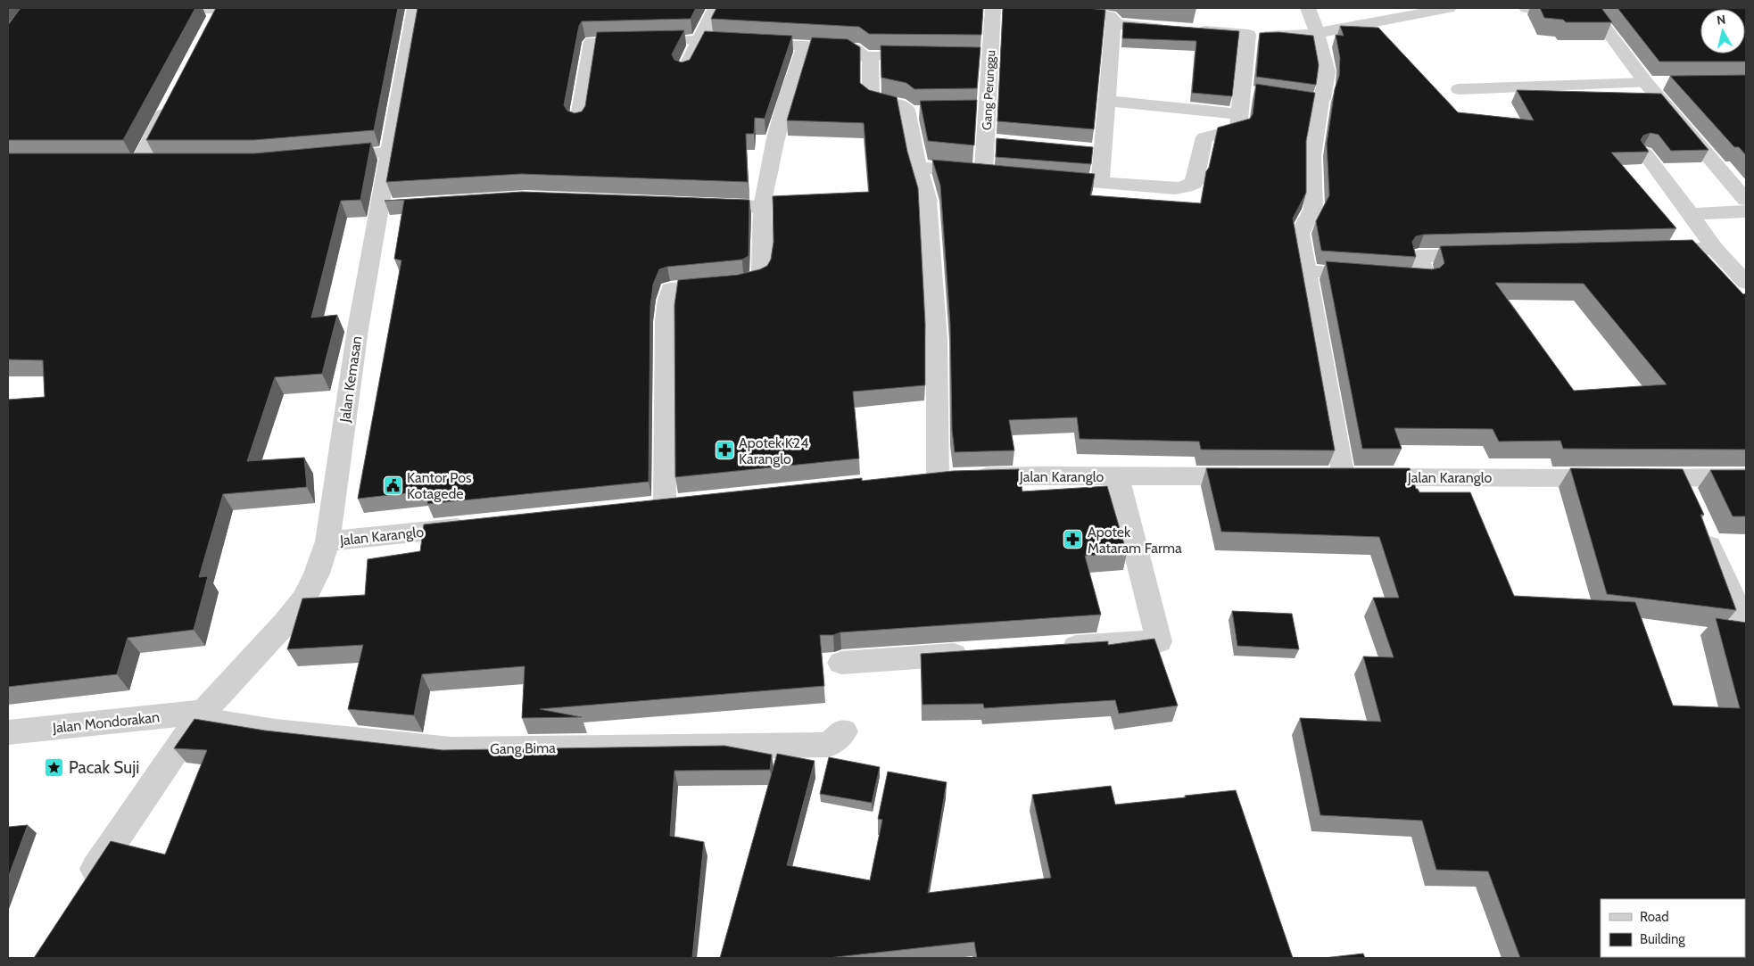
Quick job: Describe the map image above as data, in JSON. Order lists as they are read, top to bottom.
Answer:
{
  "streets": {
    "street": [
      "Gang Perunggu",
      "Jalan Kemasan",
      "Jalan Karanglo",
      "Jalan Mondorakan",
      "Gang Bima"
    ]
  },
  "crossings": [
    ["Jalan Kemasan", "Jalan Karanglo"],
    ["Jalan Kemasan", "Jalan Mondorakan"],
    ["Jalan Kemasan", "Gang Bima"],
    ["Jalan Mondorakan", "Gang Bima"]
  ],
  "places": {
    "pharmacy": ["Apotek K24 Karanglo", "Apotek Mataram Farma"],
    "public building": ["Kantor Pos Kotagede"],
    "place": ["Pacak Suji"]
  },
  "legend": ["Road", "Building"],
  "north": "top"
}
